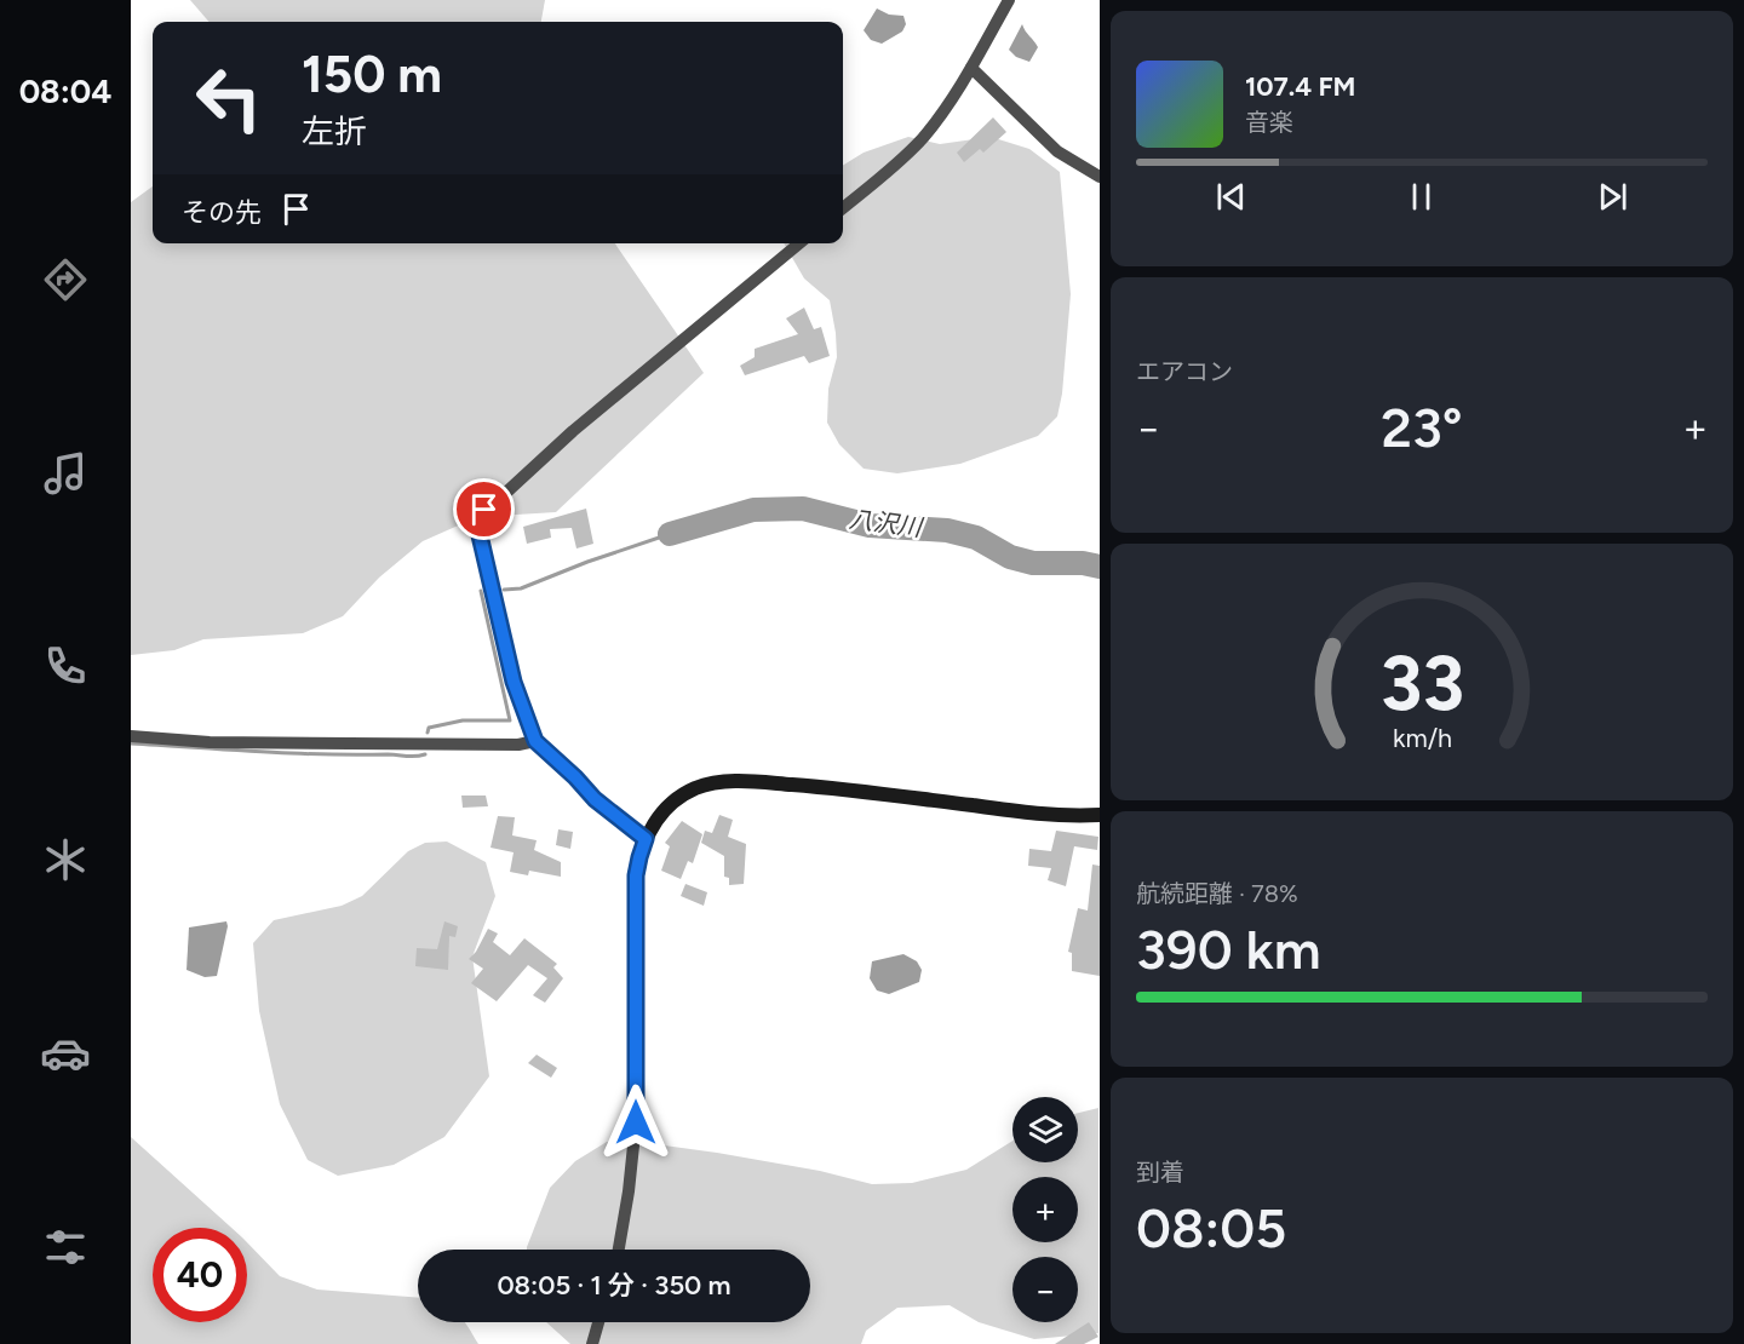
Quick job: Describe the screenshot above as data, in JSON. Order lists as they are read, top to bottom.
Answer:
{
  "water": ["八沢川"],
  "page": {
    "tabs": "08:04",
    "turn": ["150 m", "左折"],
    "song": ["107.4 FM", "音楽"],
    "then": "その先",
    "tile": [
      "エアコン",
      ["航続距離 · 78%", "390 km"],
      ["到着", "08:05"]
    ],
    "heat": ["−", "23°", "+"],
    "map_buttons": ["+", "−"],
    "limit": "40",
    "trip": "08:05 · 1 分 · 350 m",
    "gauge": ["33", "km/h"]
  }
}
